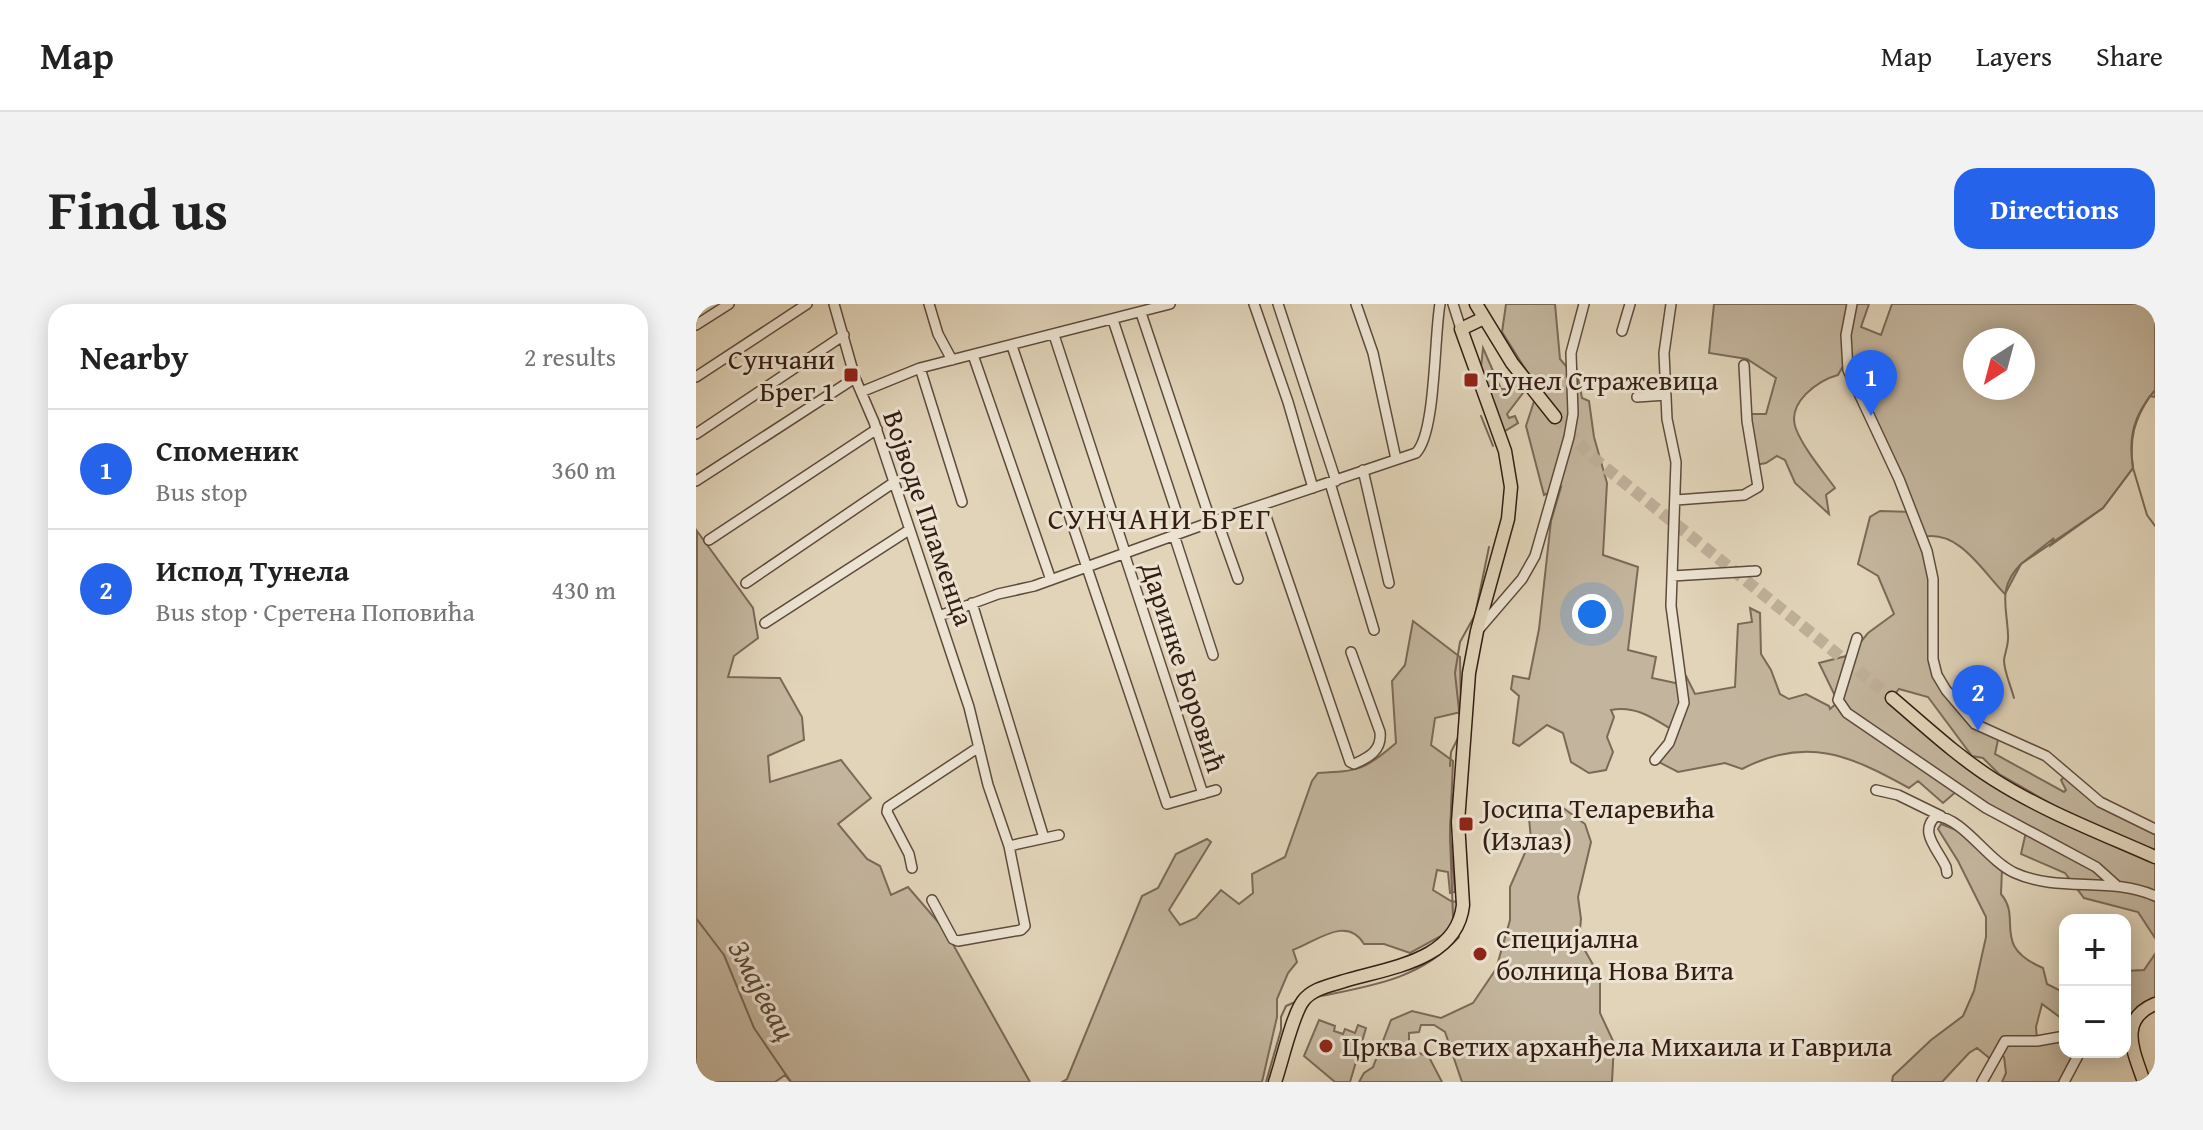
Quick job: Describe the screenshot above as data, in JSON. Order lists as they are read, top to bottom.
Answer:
{
  "streets": {
    "street": ["Војводе Пламенца", "Даринке Боровић"]
  },
  "districts": ["СУНЧАНИ БРЕГ"],
  "water": ["Змајевац"],
  "places": {
    "transit": ["Сунчани Брег 1", "Тунел Стражевица", "Јосипа Теларевића (Излаз)"],
    "other": ["Специјална болница Нова Вита", "Црква Светих арханђела Михаила и Гаврила"]
  },
  "north": "bottom left",
  "page": {
    "header": "Map",
    "nav": ["Map", "Layers", "Share"],
    "title": "Find us",
    "buttons": "Directions",
    "heading": ["Nearby", "2 results"],
    "pins": ["1", "2"],
    "list": [
      {
        "mark": "1",
        "name": "Споменик",
        "note": "Bus stop",
        "value": "360 m"
      },
      {
        "mark": "2",
        "name": "Испод Тунела",
        "note": "Bus stop · Сретена Поповића",
        "value": "430 m"
      }
    ],
    "map_buttons": ["+", "−"]
  }
}
